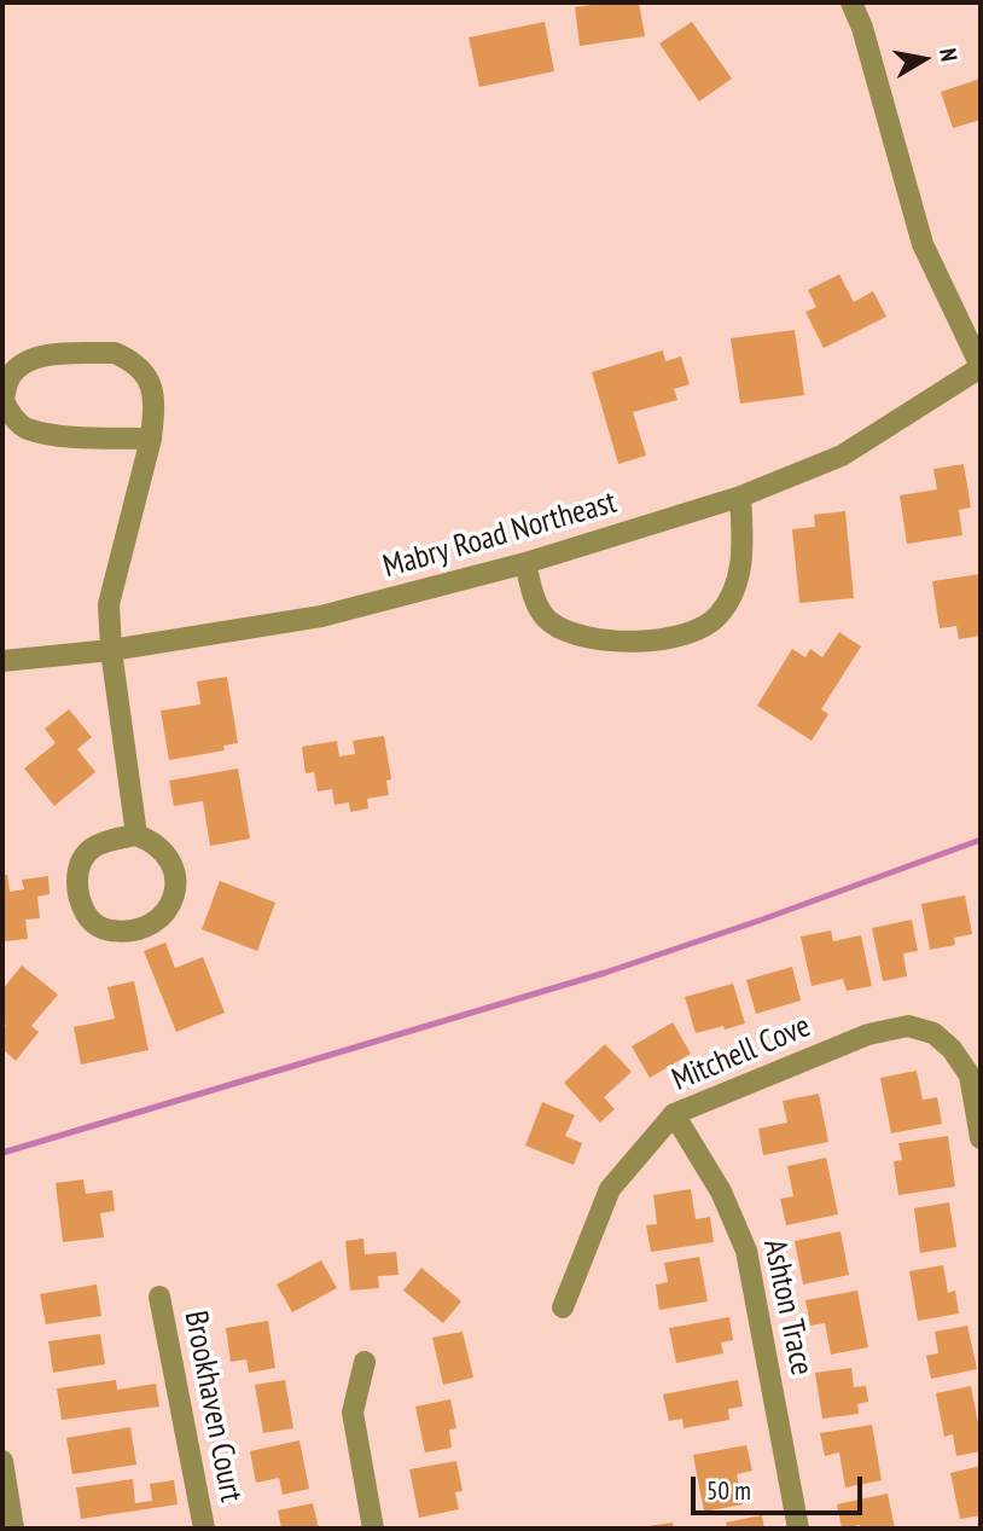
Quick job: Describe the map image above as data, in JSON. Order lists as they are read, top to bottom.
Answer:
{
  "streets": {
    "street": [
      "Mabry Road Northeast",
      "Mitchell Cove",
      "Ashton Trace",
      "Brookhaven Court"
    ]
  },
  "crossings": [
    ["Mitchell Cove", "Ashton Trace"]
  ],
  "scale_bar": "50 m",
  "north": "right"
}
